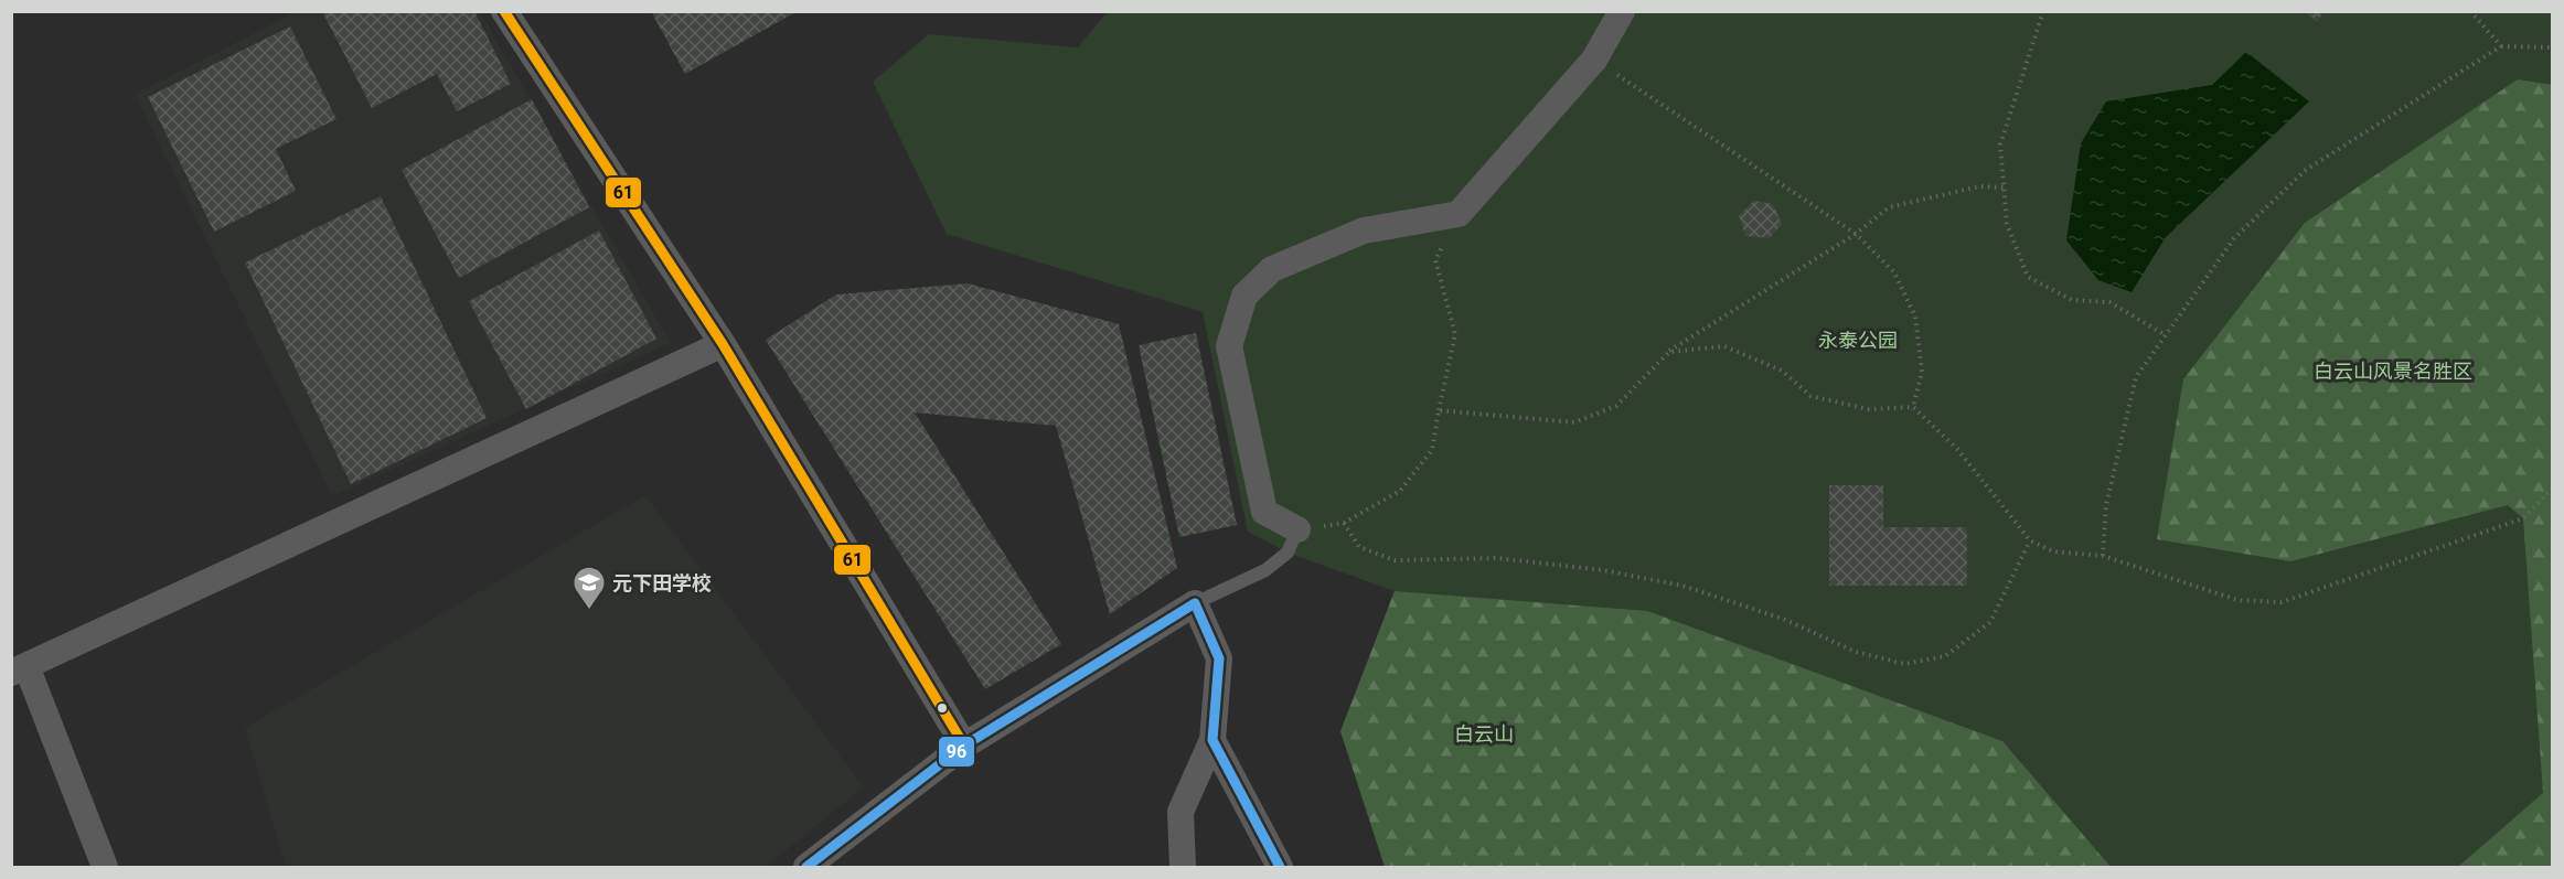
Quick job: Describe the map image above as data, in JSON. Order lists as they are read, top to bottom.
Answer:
{
  "parks": ["永泰公园", "白云山风景名胜区", "白云山"],
  "places": {
    "school or university": ["元下田学校"]
  },
  "lines": ["transit line 61", "transit line 96"]
}
